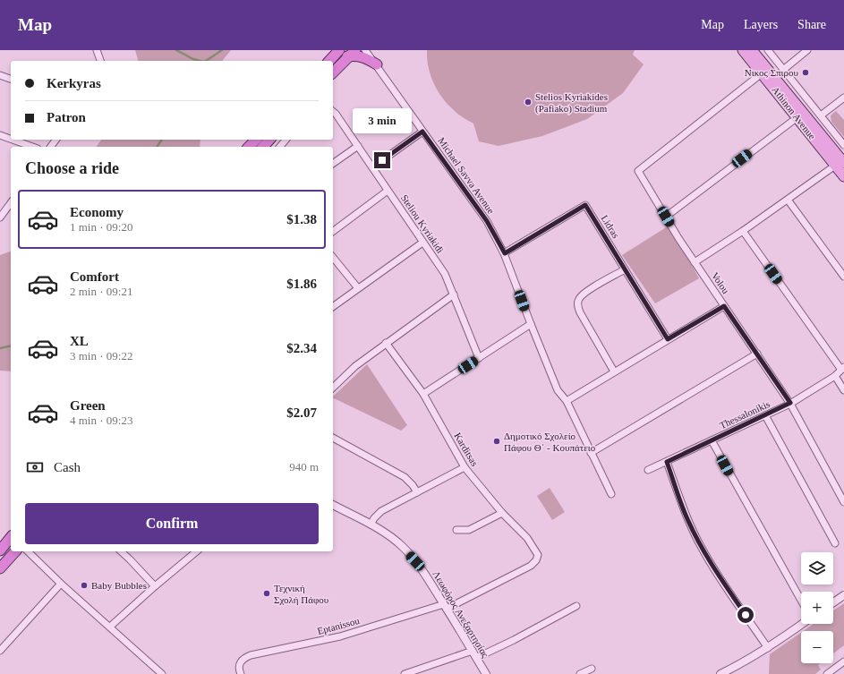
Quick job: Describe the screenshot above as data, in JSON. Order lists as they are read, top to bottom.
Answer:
{
  "streets": {
    "main road": ["Athinon Avenue"],
    "street": [
      "Michael Savva Avenue",
      "Steliou Kyriakidi",
      "Lidras",
      "Volou",
      "Thessalonikis",
      "Karditsas",
      "Λεωφόρος Ανεξαρτησίας",
      "Eptanissou"
    ]
  },
  "crossings": [
    ["Athinon Avenue", "Volou"],
    ["Michael Savva Avenue", "Lidras"],
    ["Volou", "Thessalonikis"],
    ["Karditsas", "Eptanissou"],
    ["Λεωφόρος Ανεξαρτησίας", "Eptanissou"]
  ],
  "places": [
    "Νικος Σπιρου",
    "Stelios Kyriakides (Pafiako) Stadium",
    "Δημοτικό Σχολείο Πάφου Θ΄ - Κουπάτειο",
    "Baby Bubbles",
    "Τεχνική Σχολή Πάφου"
  ],
  "page": {
    "header": "Map",
    "nav": ["Map", "Layers", "Share"],
    "banner": ["Kerkyras", "Patron"],
    "bubble": "3 min",
    "heading": "Choose a ride",
    "list": [
      {
        "name": "Economy",
        "note": "1 min · 09:20",
        "value": "$1.38"
      },
      {
        "name": "Comfort",
        "note": "2 min · 09:21",
        "value": "$1.86"
      },
      {
        "name": "XL",
        "note": "3 min · 09:22",
        "value": "$2.34"
      },
      {
        "name": "Green",
        "note": "4 min · 09:23",
        "value": "$2.07"
      }
    ],
    "pay": ["Cash", "940 m"],
    "buttons": "Confirm",
    "map_buttons": ["+", "−"]
  }
}
